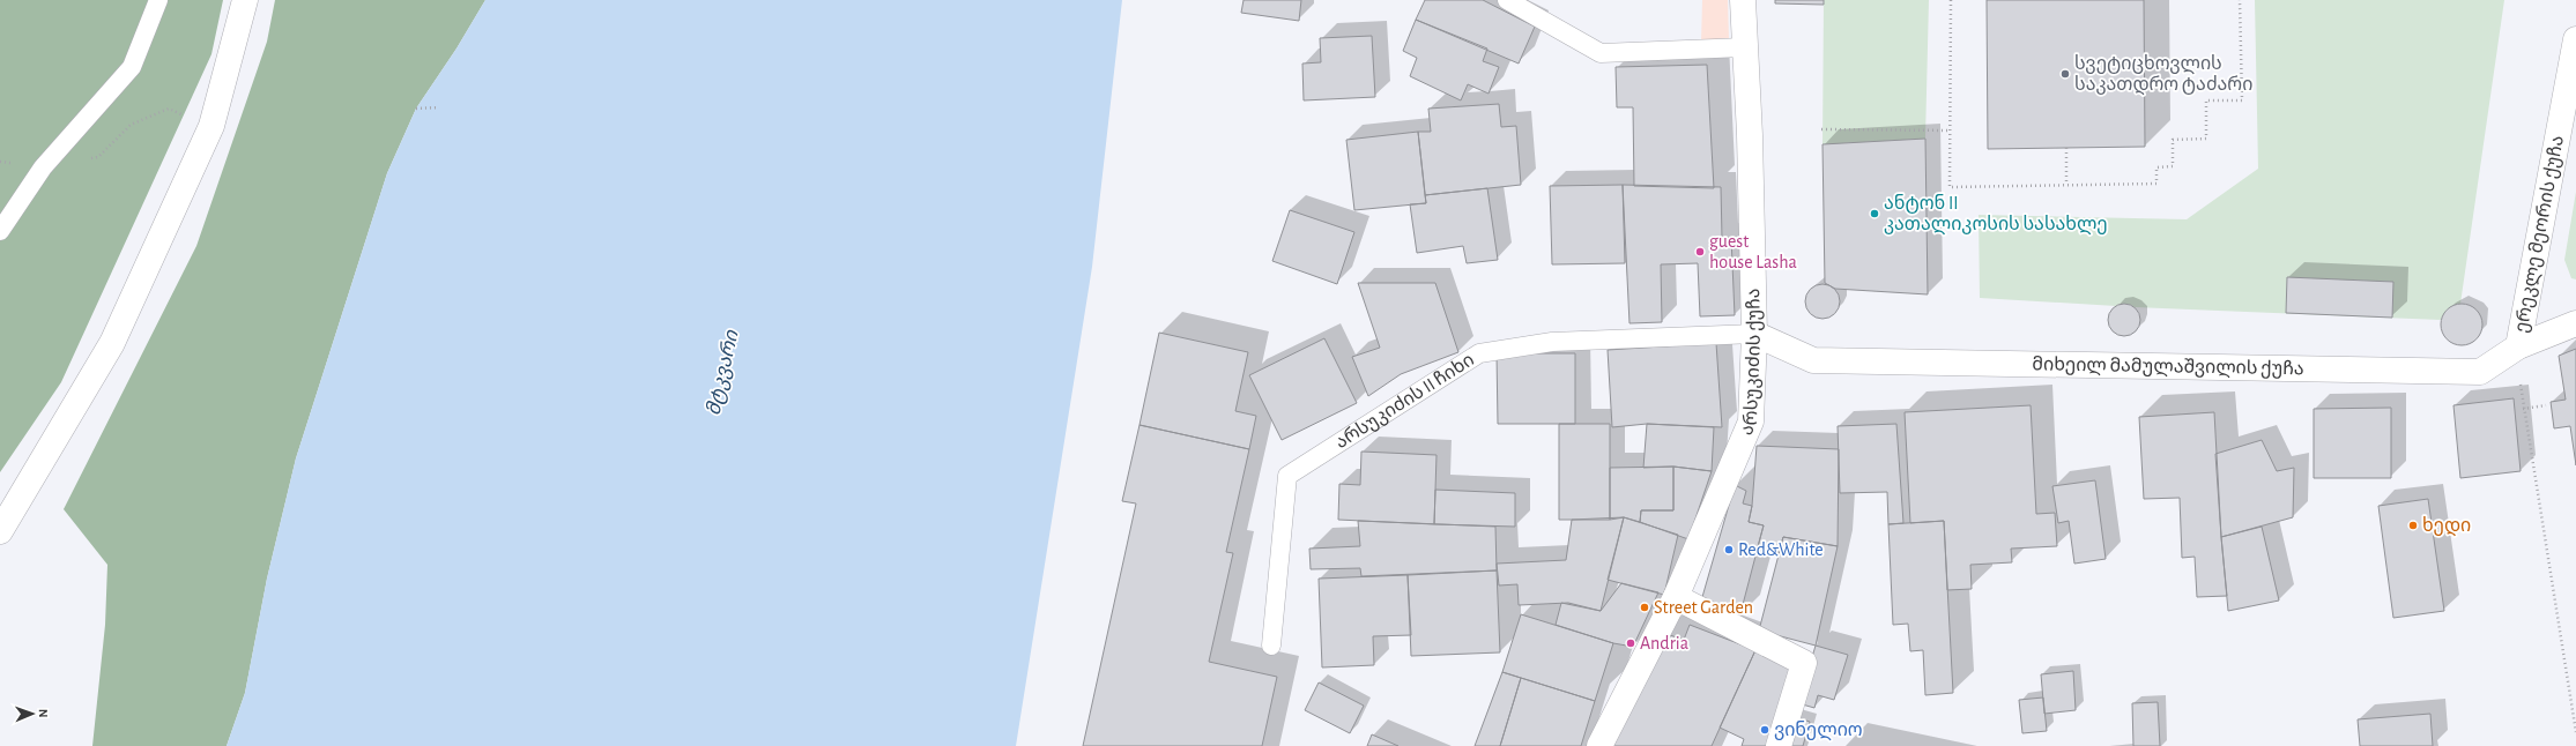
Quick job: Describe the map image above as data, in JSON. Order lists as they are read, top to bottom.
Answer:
{
  "streets": {
    "street": ["ერეკლე მეორის ქუჩა", "არსუკიძის ქუჩა", "მიხეილ მამულაშვილის ქუჩა"],
    "lane": ["არსუკიძის II ჩიხი"]
  },
  "crossings": [
    ["ერეკლე მეორის ქუჩა", "მიხეილ მამულაშვილის ქუჩა"],
    ["არსუკიძის ქუჩა", "მიხეილ მამულაშვილის ქუჩა"],
    ["არსუკიძის ქუჩა", "არსუკიძის II ჩიხი"],
    ["მიხეილ მამულაშვილის ქუჩა", "არსუკიძის II ჩიხი"]
  ],
  "water": ["მტკვარი"],
  "places": [
    "სვეტიცხოვლის საკათდრო ტაძარი",
    "ანტონ II კათალიკოსის სასახლე",
    "guest house Lasha",
    "ხედი",
    "Red&White",
    "Street Garden",
    "Andria",
    "ვინელიო"
  ],
  "north": "right"
}
